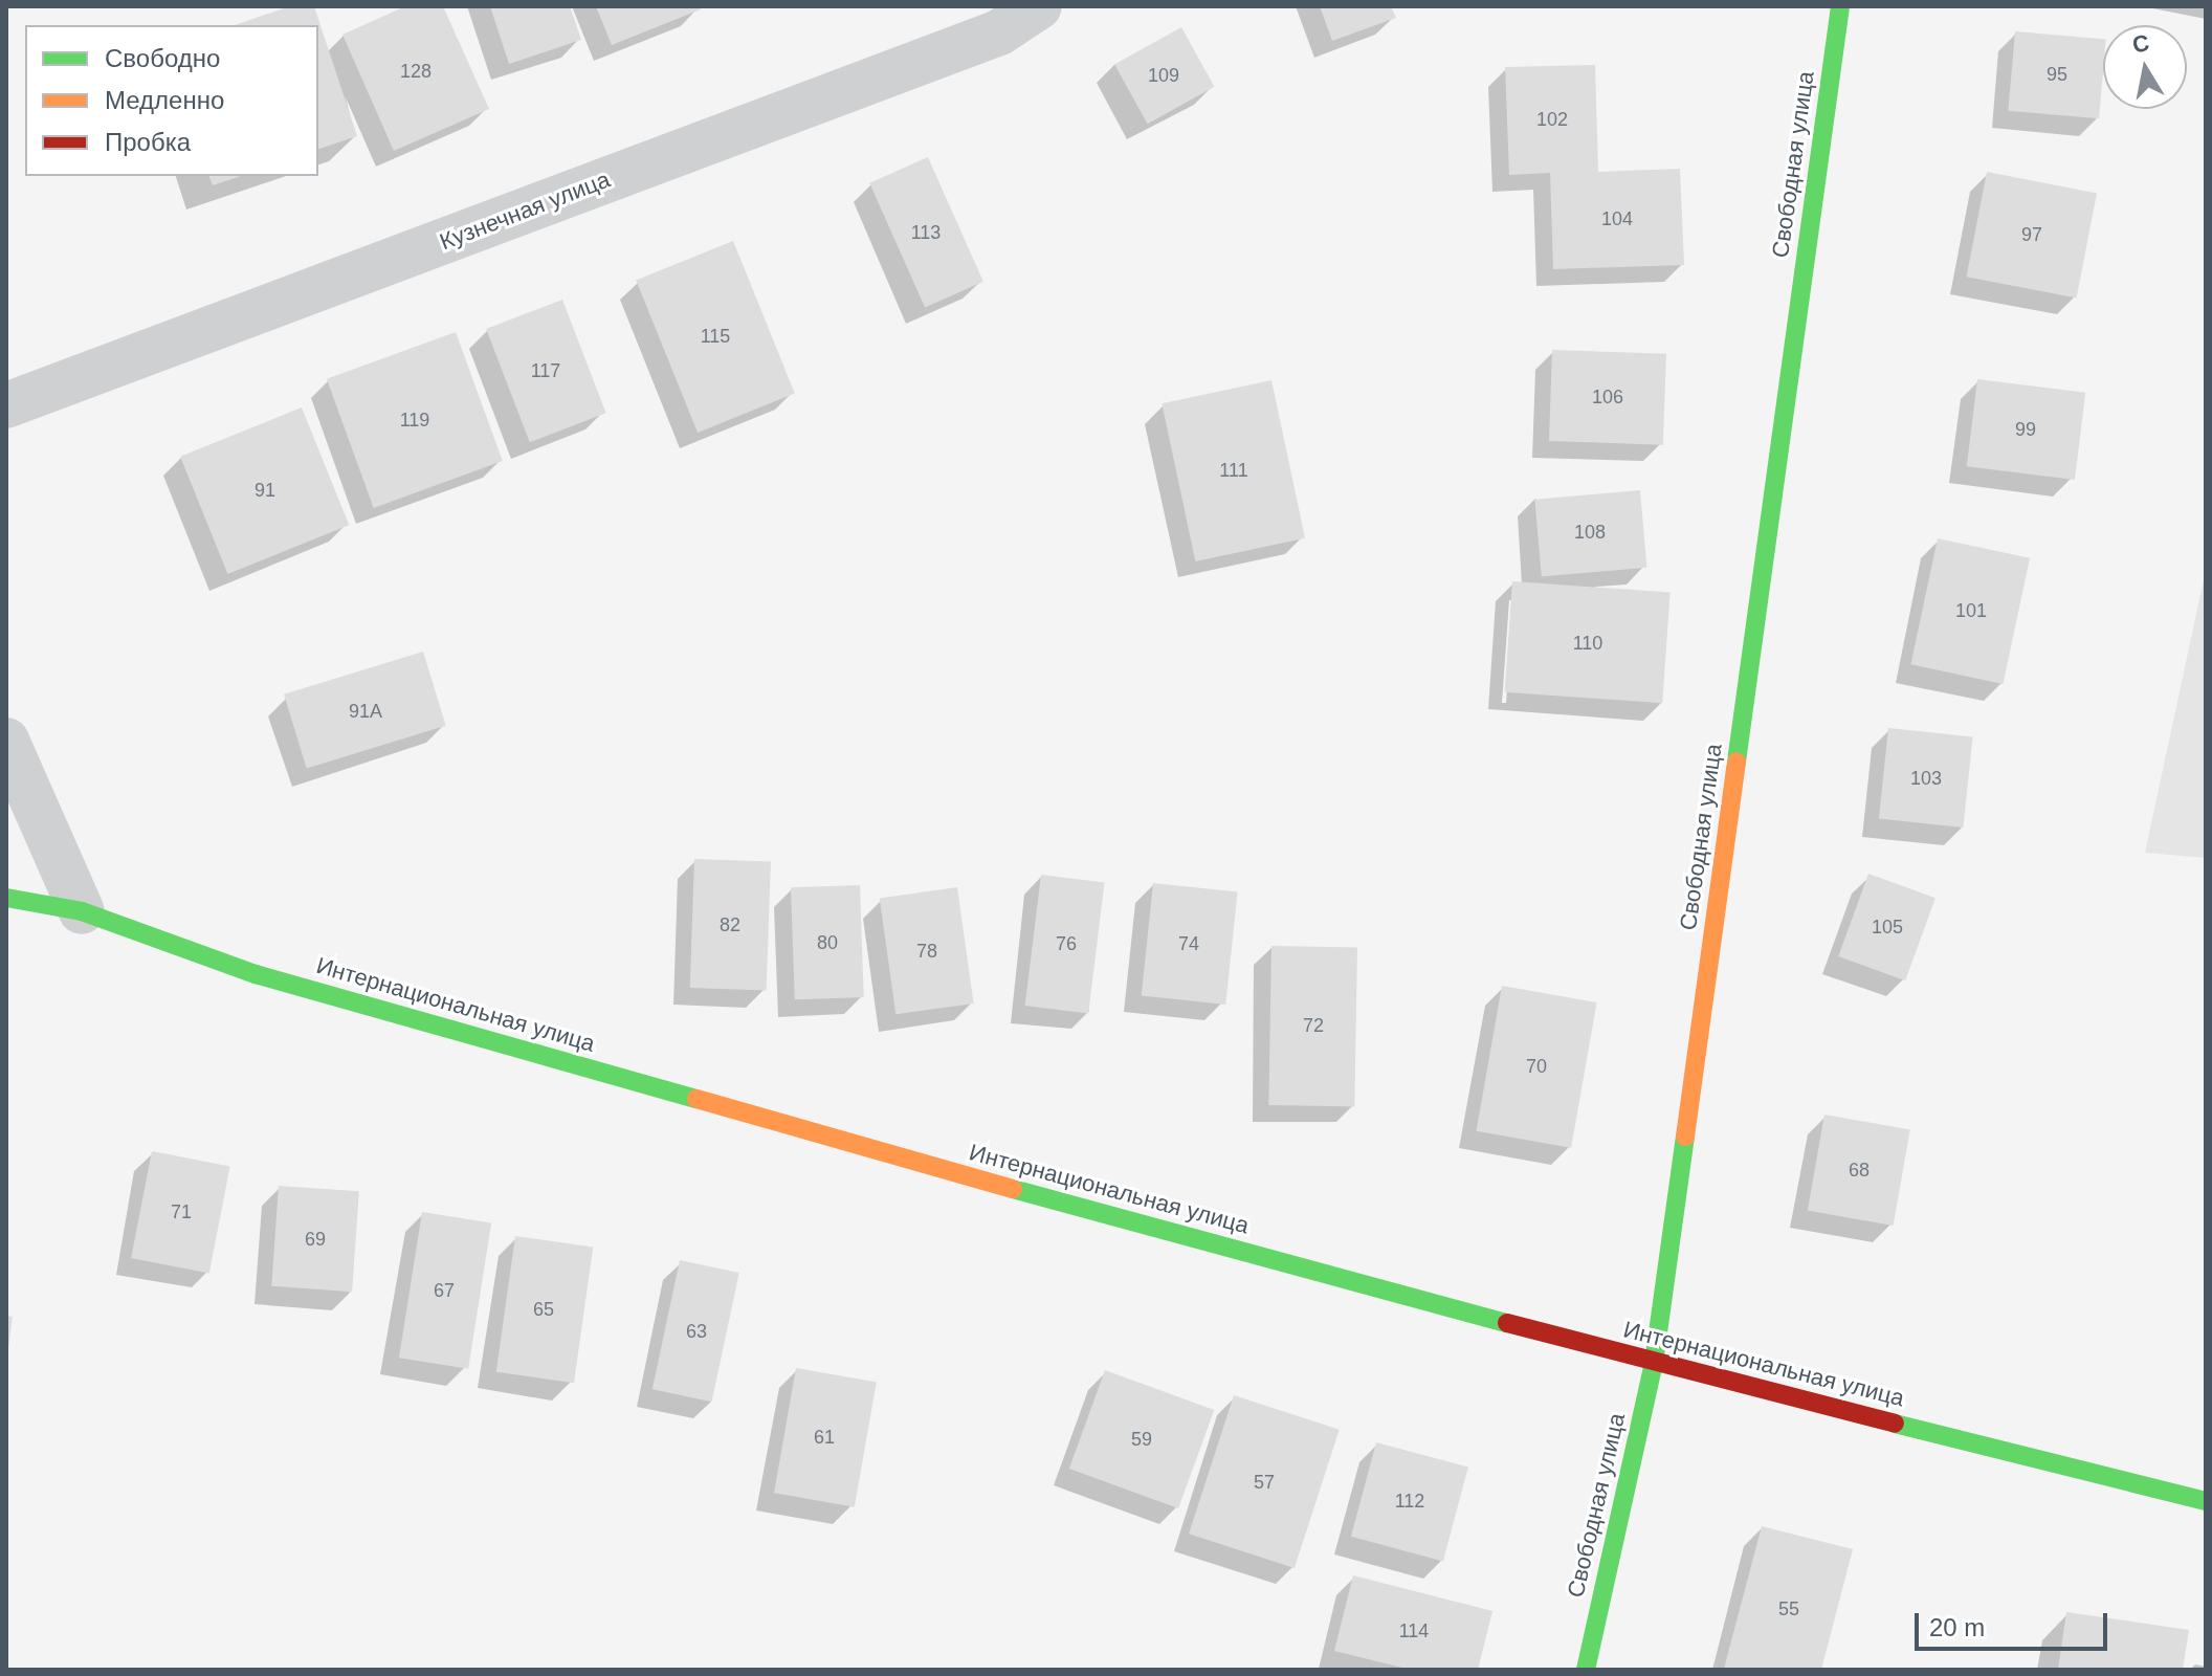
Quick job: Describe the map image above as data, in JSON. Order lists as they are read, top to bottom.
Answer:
{
  "streets": {
    "street": ["Свободная улица", "Кузнечная улица", "Интернациональная улица"]
  },
  "crossings": [
    ["Свободная улица", "Интернациональная улица"]
  ],
  "house_numbers": [
    "128",
    "95",
    "109",
    "102",
    "104",
    "113",
    "97",
    "115",
    "117",
    "106",
    "119",
    "99",
    "111",
    "91",
    "108",
    "101",
    "110",
    "91А",
    "103",
    "82",
    "105",
    "80",
    "76",
    "74",
    "78",
    "72",
    "70",
    "68",
    "71",
    "69",
    "67",
    "65",
    "63",
    "61",
    "59",
    "57",
    "112",
    "55",
    "114"
  ],
  "legend": ["Свободно", "Медленно", "Пробка"],
  "scale_bar": "20 m",
  "north": "top"
}
